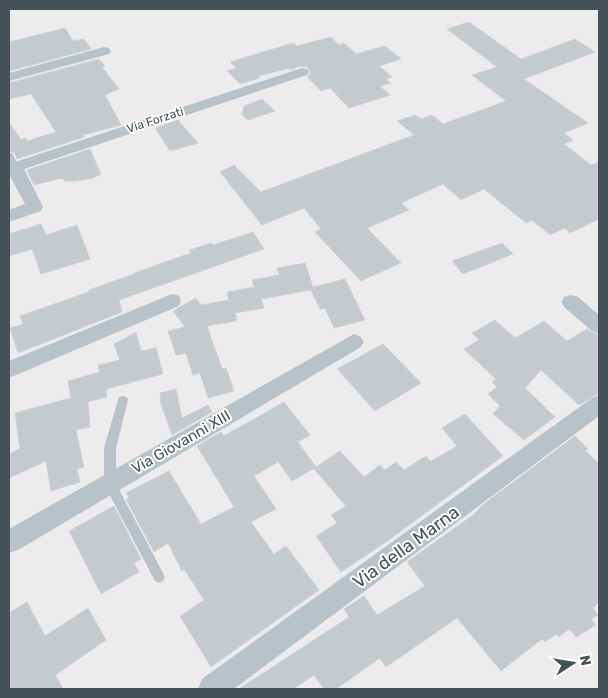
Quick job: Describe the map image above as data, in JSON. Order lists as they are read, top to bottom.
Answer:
{
  "streets": {
    "street": ["Via Forzati", "Via Giovanni XIII", "Via della Marna"]
  },
  "north": "right"
}
